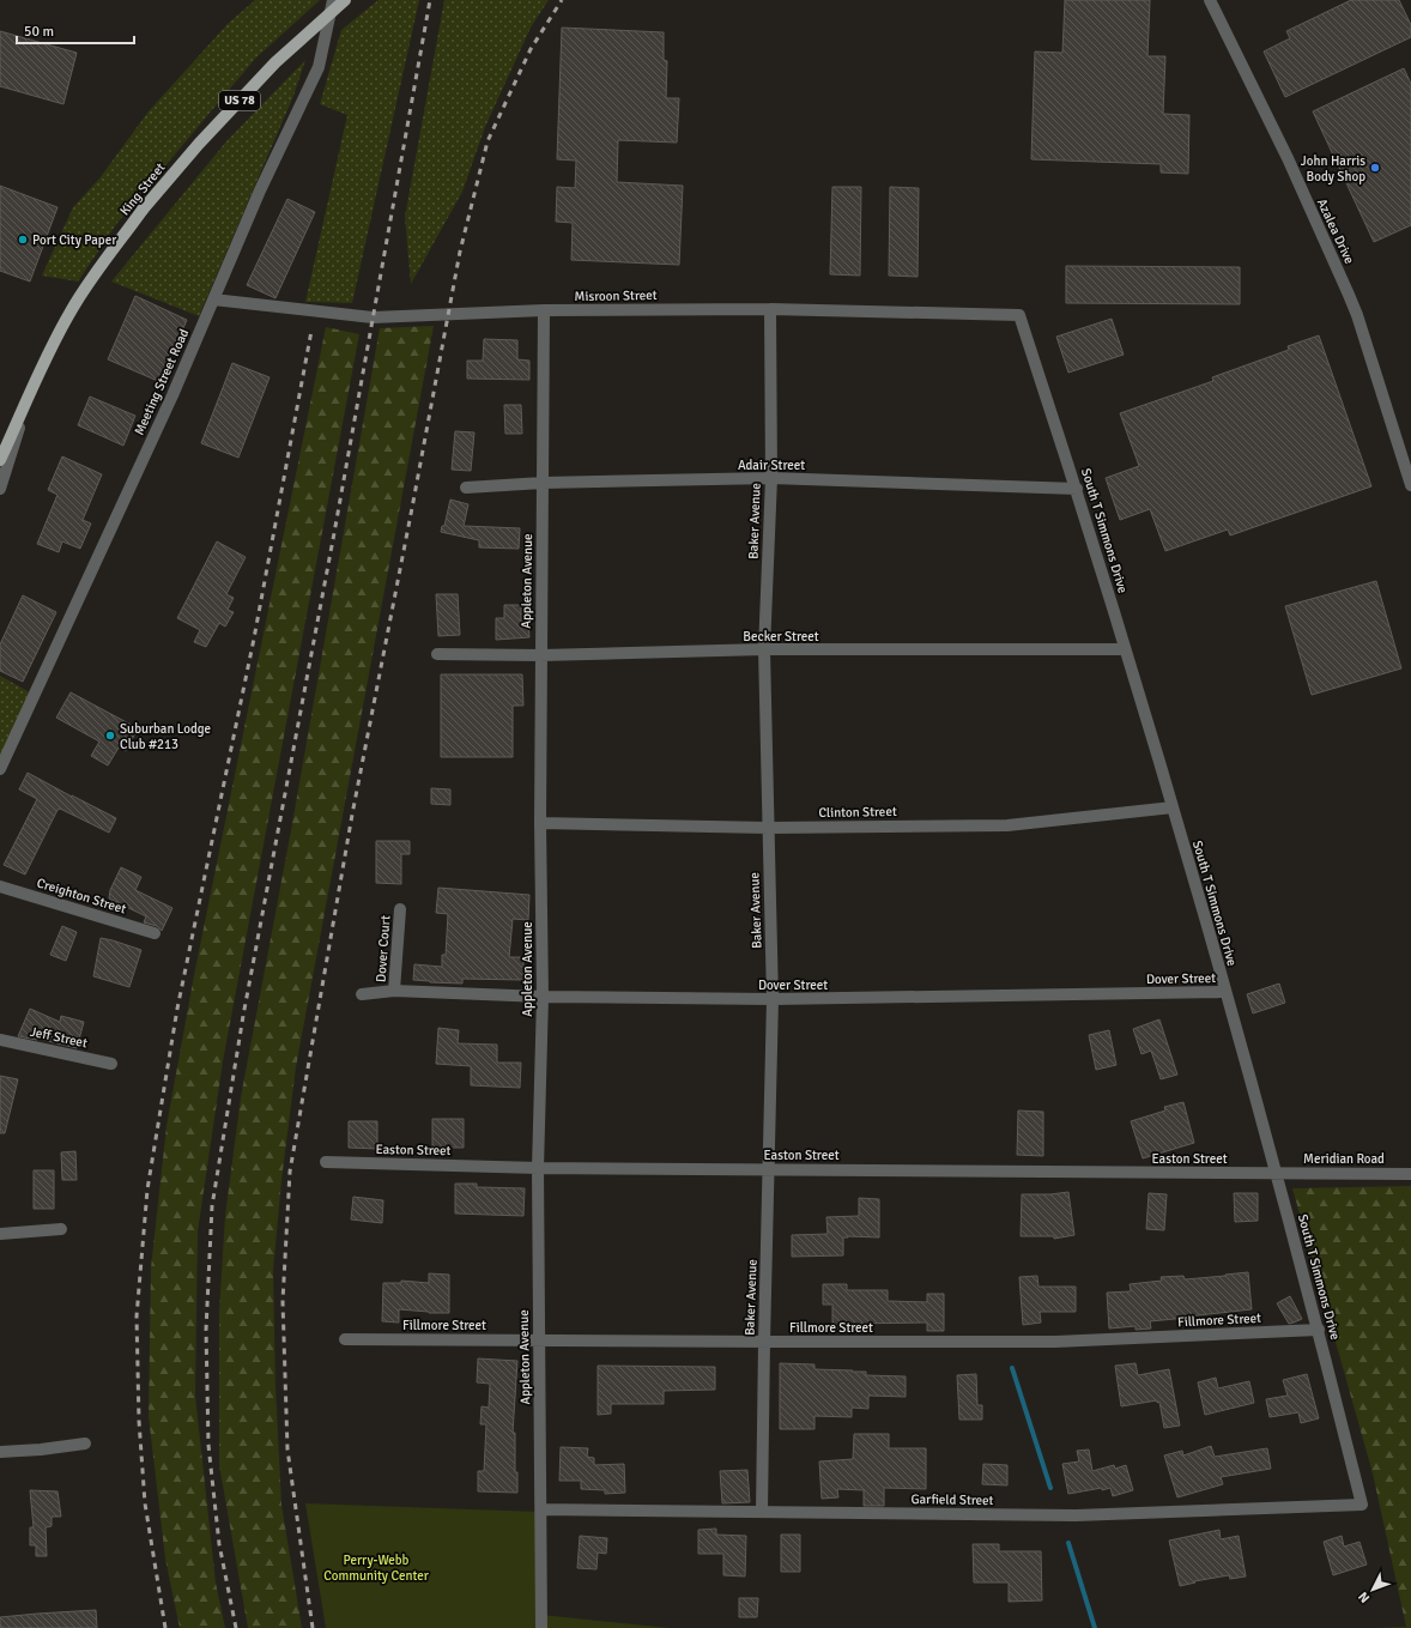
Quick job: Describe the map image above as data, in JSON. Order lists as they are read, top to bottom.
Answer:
{
  "streets": {
    "main road": ["US 78", "King Street"],
    "street": [
      "Azalea Drive",
      "Misroon Street",
      "Meeting Street Road",
      "Adair Street",
      "Baker Avenue",
      "South T Simmons Drive",
      "Appleton Avenue",
      "Becker Street",
      "Clinton Street",
      "Creighton Street",
      "Dover Court",
      "Dover Street",
      "Jeff Street",
      "Easton Street",
      "Meridian Road",
      "Fillmore Street",
      "Garfield Street"
    ]
  },
  "crossings": [
    ["Misroon Street", "Meeting Street Road"],
    ["Misroon Street", "Baker Avenue"],
    ["Misroon Street", "South T Simmons Drive"],
    ["Misroon Street", "Appleton Avenue"],
    ["Adair Street", "Baker Avenue"],
    ["Adair Street", "South T Simmons Drive"],
    ["Adair Street", "Appleton Avenue"],
    ["Baker Avenue", "Becker Street"],
    ["Baker Avenue", "Clinton Street"],
    ["Baker Avenue", "Dover Street"],
    ["Baker Avenue", "Easton Street"],
    ["Baker Avenue", "Fillmore Street"],
    ["Baker Avenue", "Garfield Street"],
    ["South T Simmons Drive", "Becker Street"],
    ["South T Simmons Drive", "Clinton Street"],
    ["South T Simmons Drive", "Dover Street"],
    ["South T Simmons Drive", "Easton Street"],
    ["South T Simmons Drive", "Meridian Road"],
    ["South T Simmons Drive", "Fillmore Street"],
    ["South T Simmons Drive", "Garfield Street"],
    ["Appleton Avenue", "Becker Street"],
    ["Appleton Avenue", "Clinton Street"],
    ["Appleton Avenue", "Dover Street"],
    ["Appleton Avenue", "Easton Street"],
    ["Appleton Avenue", "Fillmore Street"],
    ["Appleton Avenue", "Garfield Street"],
    ["Dover Court", "Dover Street"],
    ["Easton Street", "Meridian Road"]
  ],
  "parks": ["Perry-Webb Community Center"],
  "places": ["John Harris Body Shop", "Port City Paper", "Suburban Lodge Club #213"],
  "scale_bar": "50 m",
  "north": "bottom left"
}
